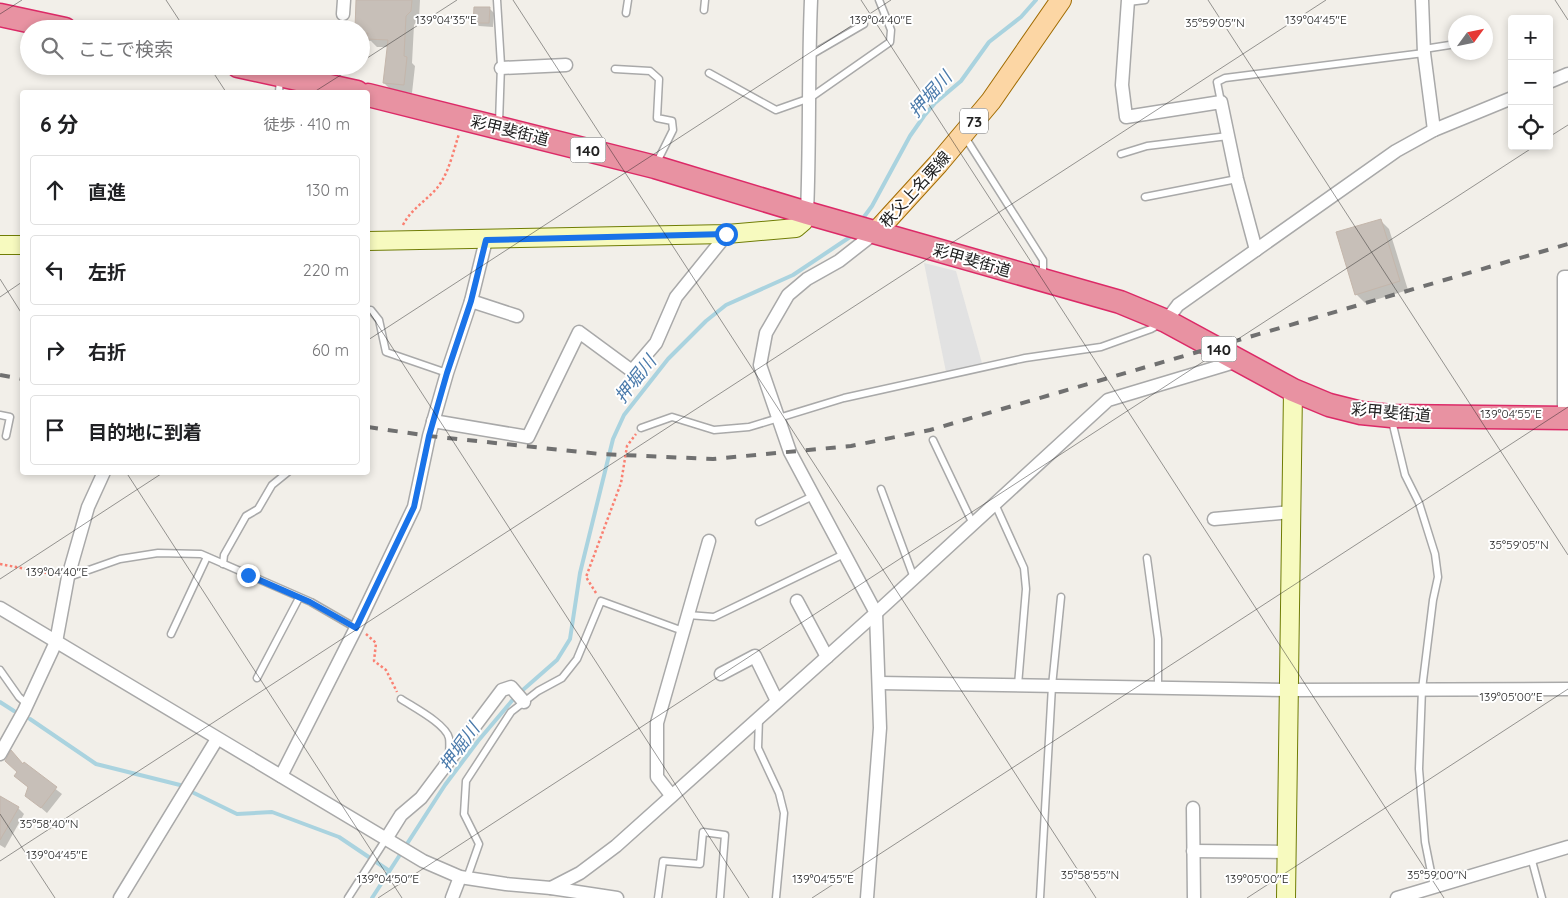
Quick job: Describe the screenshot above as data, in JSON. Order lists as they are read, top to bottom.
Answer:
{
  "streets": {
    "highway": ["彩甲斐街道", "140"],
    "main road": ["73", "秩父上名栗線"]
  },
  "crossings": [
    ["彩甲斐街道", "秩父上名栗線"]
  ],
  "water": ["押堀川"],
  "north": "top right",
  "page": {
    "map_buttons": ["+", "−"],
    "search": "ここで検索",
    "heading": ["6 分", "徒歩 · 410 m"],
    "list": [
      ["直進", "130 m"],
      ["左折", "220 m"],
      ["右折", "60 m"],
      "目的地に到着"
    ]
  },
  "coordinates": [
    "139°04'35\"E",
    "139°04'40\"E",
    "139°04'45\"E",
    "35°59'05\"N",
    "139°04'55\"E",
    "139°05'00\"E",
    "35°58'40\"N",
    "35°58'55\"N",
    "35°59'00\"N",
    "139°04'50\"E"
  ]
}
